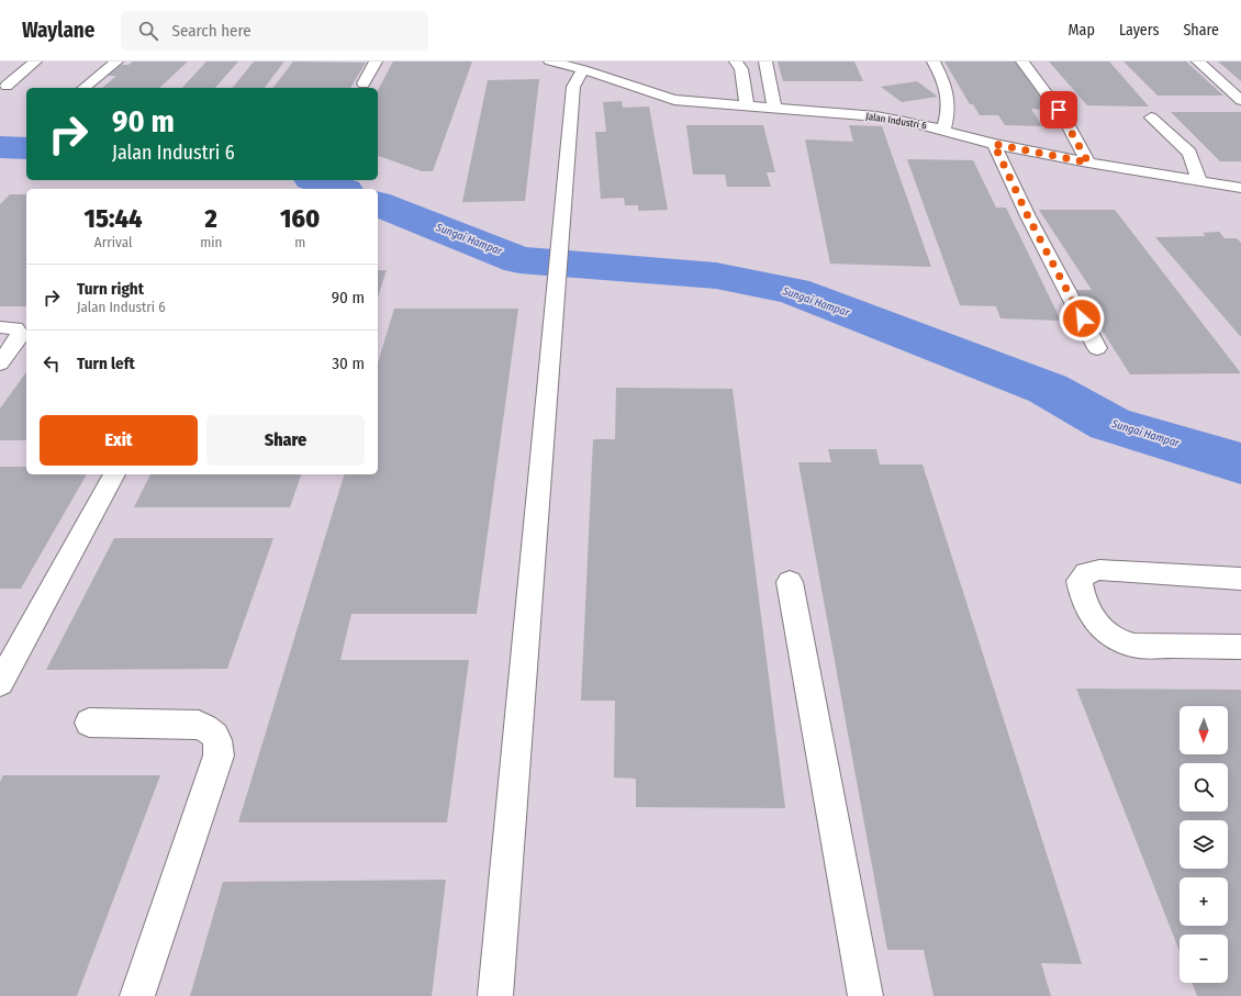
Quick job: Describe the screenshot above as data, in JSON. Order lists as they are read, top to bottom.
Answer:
{
  "streets": {
    "street": ["Jalan Industri 6"]
  },
  "water": ["Sungai Hampar"],
  "north": "bottom",
  "page": {
    "header": "Waylane",
    "search": "Search here",
    "nav": ["Map", "Layers", "Share"],
    "turn": ["90 m", "Jalan Industri 6"],
    "eta": [
      "15:44",
      "Arrival",
      "2",
      "min",
      "160",
      "m"
    ],
    "list": [
      {
        "name": "Turn right",
        "note": "Jalan Industri 6",
        "value": "90 m"
      },
      {
        "name": "Turn left",
        "value": "30 m"
      }
    ],
    "buttons": ["Exit", "Share"],
    "map_buttons": ["+", "−"]
  }
}
